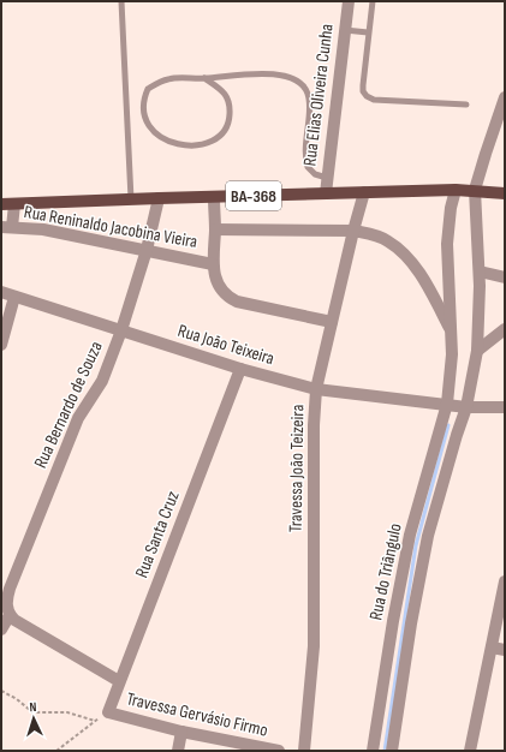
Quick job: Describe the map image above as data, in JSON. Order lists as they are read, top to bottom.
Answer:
{
  "streets": {
    "main road": ["BA-368"],
    "street": [
      "Rua Elias Oliveira Cunha",
      "Rua Reninaldo Jacobina Vieira",
      "Rua João Teixeira",
      "Rua Bernardo de Souza",
      "Travessa João Teizeira",
      "Rua Santa Cruz",
      "Rua do Triângulo",
      "Travessa Gervásio Firmo"
    ]
  },
  "crossings": [
    ["Rua Elias Oliveira Cunha", "BA-368"],
    ["BA-368", "Rua Bernardo de Souza"],
    ["BA-368", "Travessa João Teizeira"],
    ["BA-368", "Rua do Triângulo"],
    ["Rua Reninaldo Jacobina Vieira", "Rua João Teixeira"],
    ["Rua Reninaldo Jacobina Vieira", "Rua Bernardo de Souza"],
    ["Rua Reninaldo Jacobina Vieira", "Travessa João Teizeira"],
    ["Rua Reninaldo Jacobina Vieira", "Rua do Triângulo"],
    ["Rua João Teixeira", "Rua Bernardo de Souza"],
    ["Rua João Teixeira", "Travessa João Teizeira"],
    ["Rua João Teixeira", "Rua Santa Cruz"],
    ["Rua João Teixeira", "Rua do Triângulo"],
    ["Rua Santa Cruz", "Travessa Gervásio Firmo"]
  ],
  "north": "top"
}
